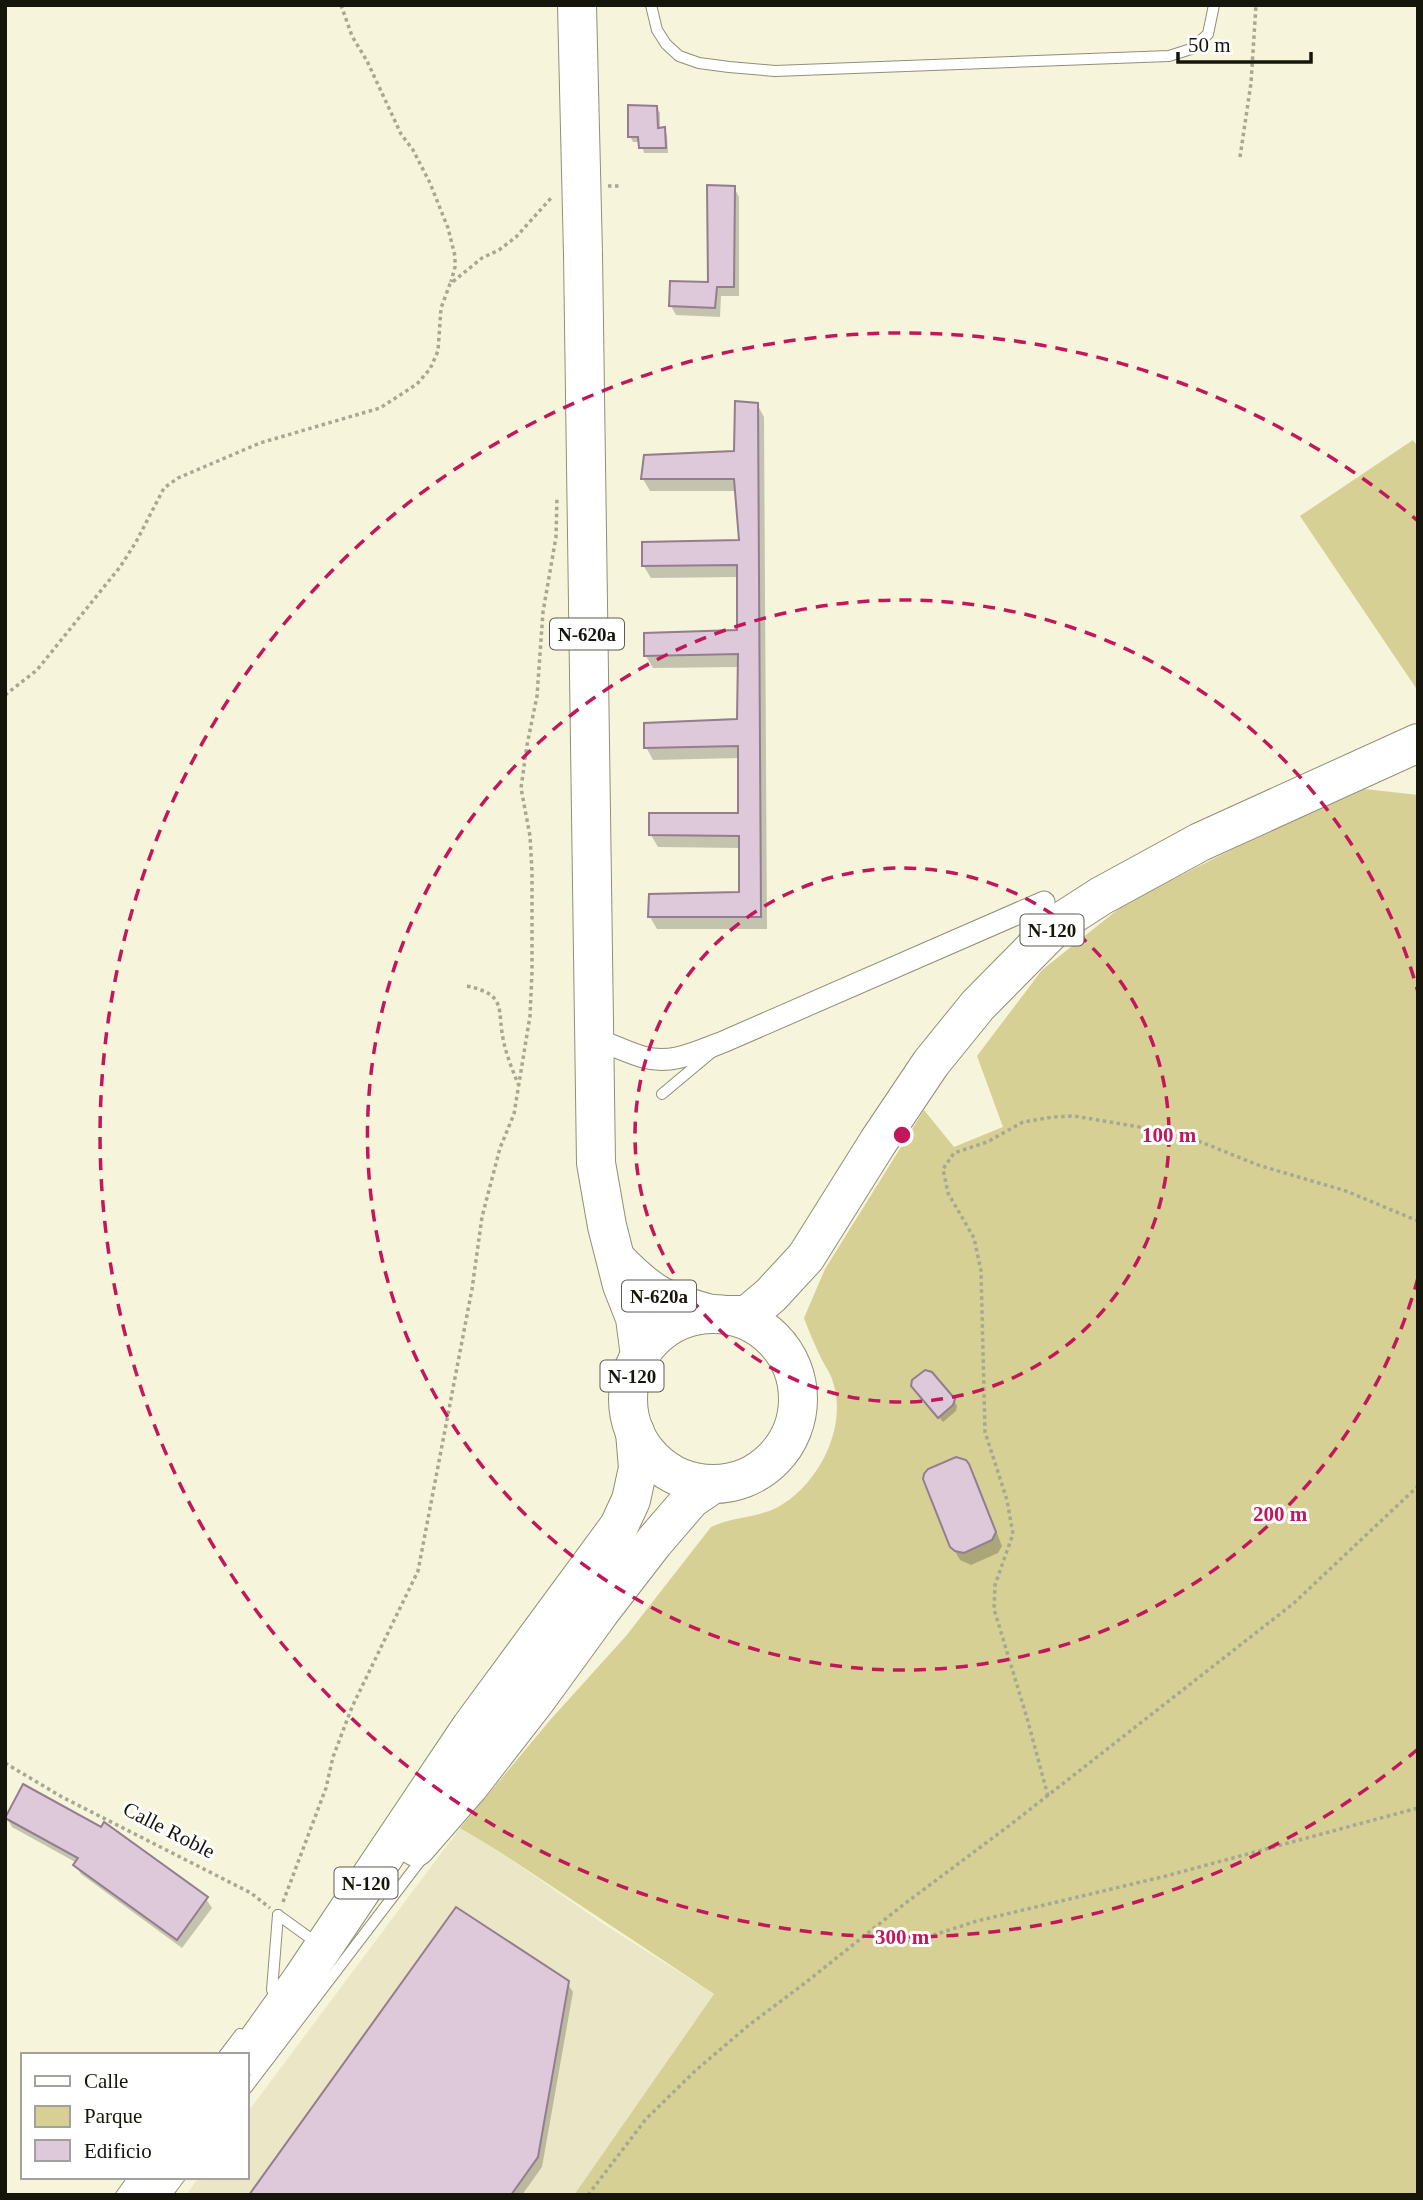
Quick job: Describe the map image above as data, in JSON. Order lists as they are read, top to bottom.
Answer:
{
  "streets": {
    "highway": ["N-620a", "N-120"],
    "path": ["Calle Roble"]
  },
  "crossings": [
    ["N-620a", "N-120"]
  ],
  "legend": ["Calle", "Parque", "Edificio"],
  "scale_bar": "50 m",
  "rings": ["100 m", "200 m", "300 m"]
}
